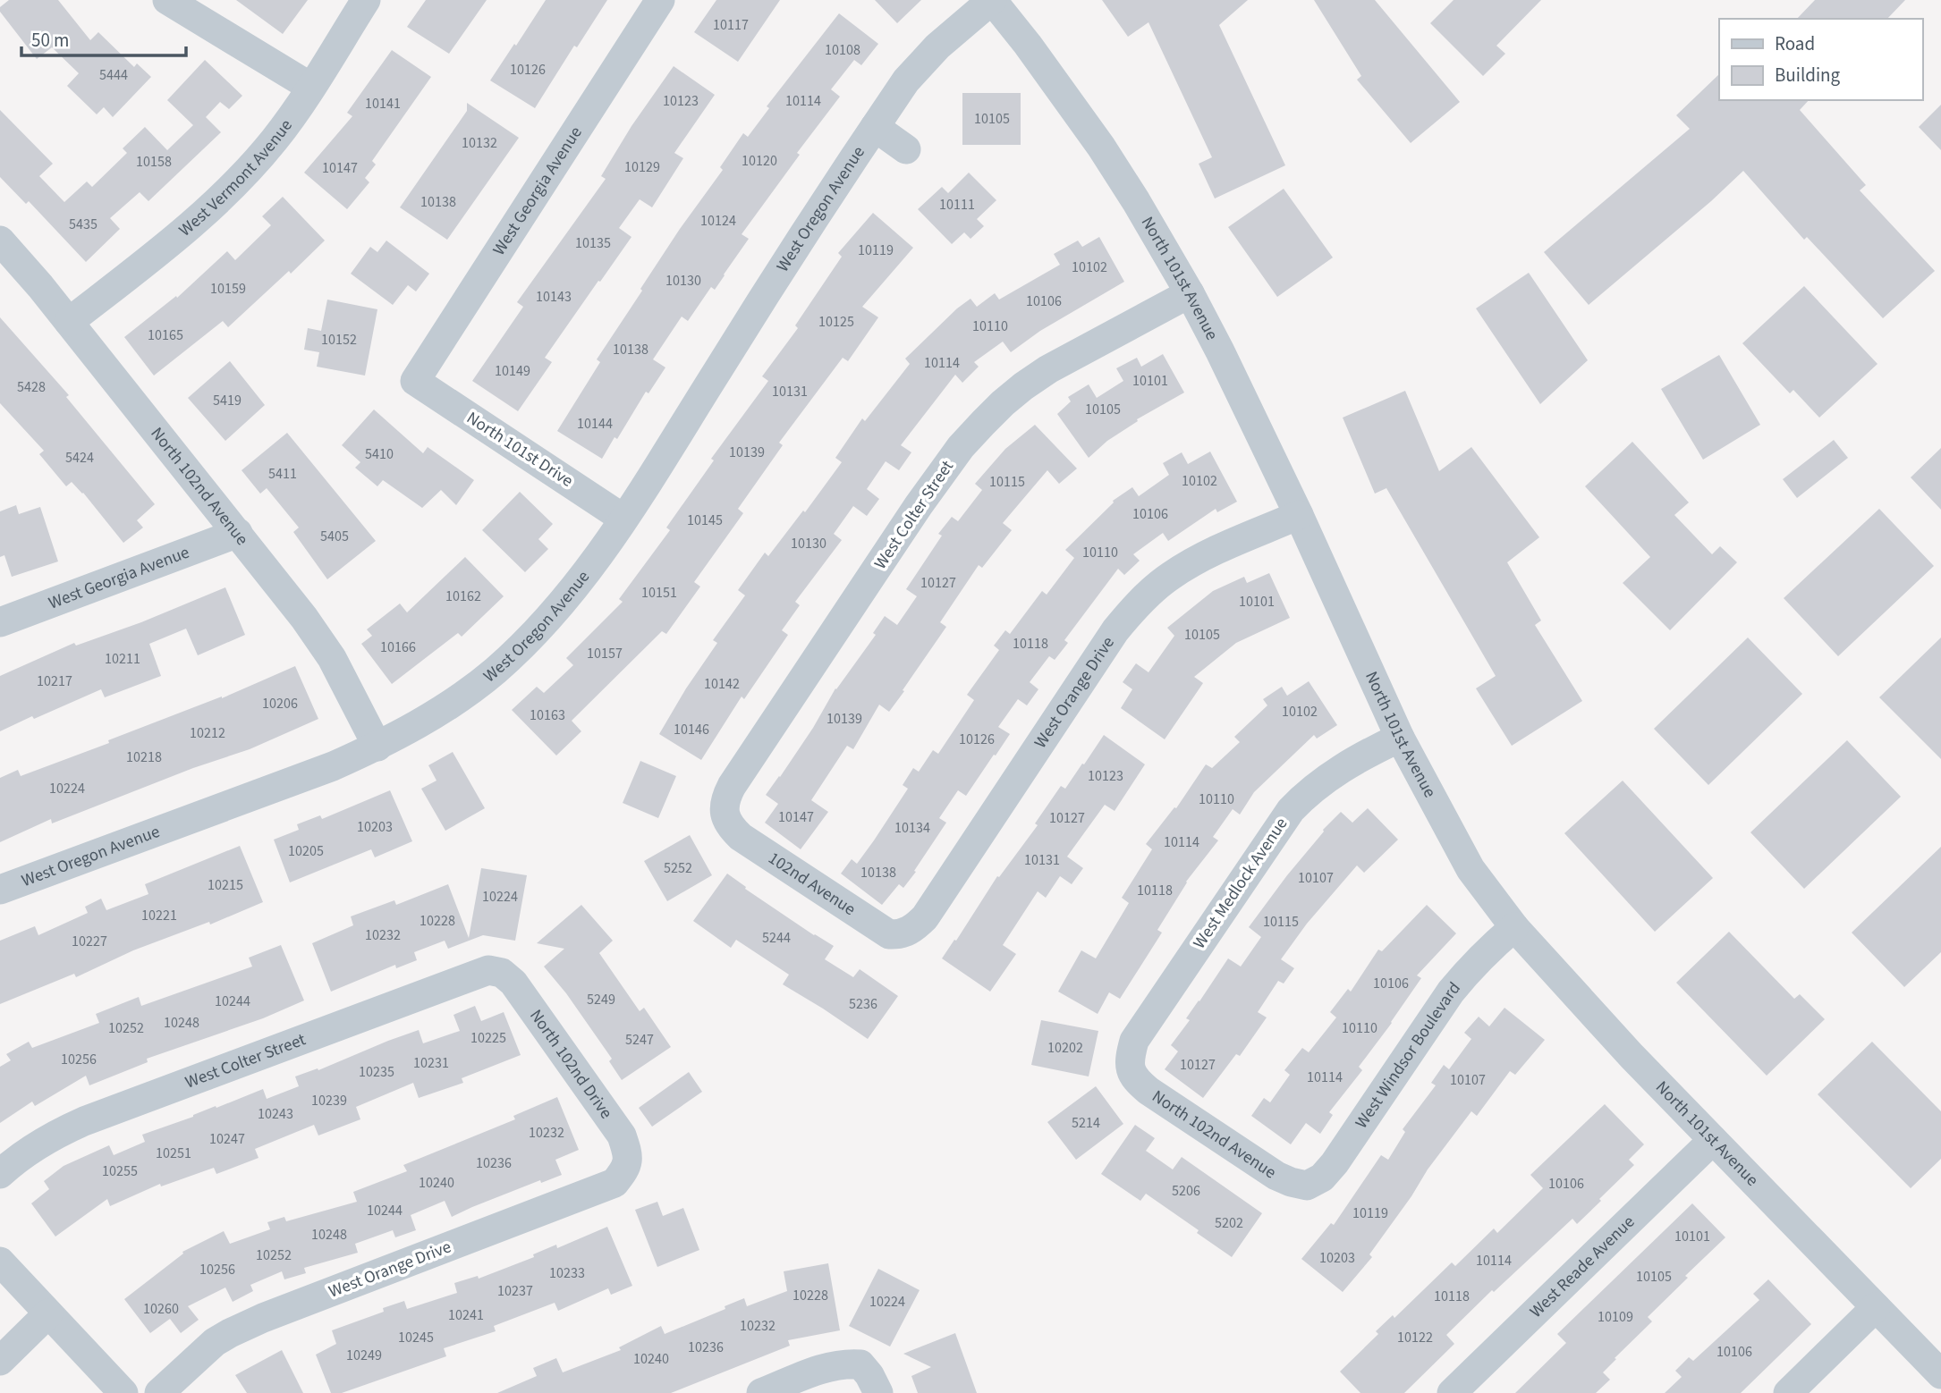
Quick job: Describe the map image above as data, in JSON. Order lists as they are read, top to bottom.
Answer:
{
  "streets": {
    "street": [
      "West Vermont Avenue",
      "West Georgia Avenue",
      "West Oregon Avenue",
      "North 101st Avenue",
      "North 101st Drive",
      "North 102nd Avenue",
      "West Colter Street",
      "West Orange Drive",
      "102nd Avenue",
      "West Medlock Avenue",
      "West Windsor Boulevard",
      "North 102nd Drive",
      "West Reade Avenue"
    ]
  },
  "crossings": [
    ["West Vermont Avenue", "North 102nd Avenue"],
    ["West Georgia Avenue", "North 101st Drive"],
    ["West Georgia Avenue", "North 102nd Avenue"],
    ["West Oregon Avenue", "North 101st Avenue"],
    ["West Oregon Avenue", "North 101st Drive"],
    ["West Oregon Avenue", "North 102nd Avenue"],
    ["North 101st Avenue", "West Colter Street"],
    ["North 101st Avenue", "West Orange Drive"],
    ["North 101st Avenue", "West Medlock Avenue"],
    ["North 101st Avenue", "West Windsor Boulevard"],
    ["North 101st Avenue", "West Reade Avenue"],
    ["North 102nd Avenue", "West Medlock Avenue"],
    ["North 102nd Avenue", "West Windsor Boulevard"],
    ["West Colter Street", "102nd Avenue"],
    ["West Colter Street", "North 102nd Drive"],
    ["West Orange Drive", "102nd Avenue"],
    ["West Orange Drive", "North 102nd Drive"]
  ],
  "house_numbers": [
    "10117",
    "10108",
    "10126",
    "5444",
    "10123",
    "10114",
    "10141",
    "10105",
    "10132",
    "10120",
    "10158",
    "10129",
    "10147",
    "10138",
    "10111",
    "10124",
    "5435",
    "10135",
    "10119",
    "10102",
    "10130",
    "10159",
    "10143",
    "10106",
    "10125",
    "10110",
    "10165",
    "10152",
    "10138",
    "10114",
    "10149",
    "10101",
    "5428",
    "10131",
    "5419",
    "10105",
    "10144",
    "10139",
    "5410",
    "5424",
    "5411",
    "10102",
    "10115",
    "10106",
    "10145",
    "5405",
    "10130",
    "10110",
    "10127",
    "10151",
    "10162",
    "10101",
    "10105",
    "10118",
    "10166",
    "10157",
    "10211",
    "10217",
    "10142",
    "10206",
    "10102",
    "10163",
    "10139",
    "10146",
    "10212",
    "10126",
    "10218",
    "10123",
    "10224",
    "10110",
    "10147",
    "10127",
    "10203",
    "10134",
    "10114",
    "10205",
    "10131",
    "5252",
    "10138",
    "10107",
    "10215",
    "10118",
    "10224",
    "10221",
    "10228",
    "10115",
    "10232",
    "5244",
    "10227",
    "10106",
    "5249",
    "10244",
    "5236",
    "10248",
    "10252",
    "10110",
    "10225",
    "5247",
    "10202",
    "10256",
    "10231",
    "10127",
    "10235",
    "10114",
    "10107",
    "10239",
    "10243",
    "5214",
    "10232",
    "10247",
    "10251",
    "10236",
    "10255",
    "10240",
    "10106",
    "5206",
    "10244",
    "10119",
    "5202",
    "10248",
    "10101",
    "10252",
    "10203",
    "10114",
    "10256",
    "10233",
    "10105",
    "10237",
    "10228",
    "10118",
    "10224",
    "10260",
    "10241",
    "10109",
    "10232",
    "10245",
    "10122",
    "10236",
    "10106",
    "10249",
    "10240"
  ],
  "legend": ["Road", "Building"],
  "scale_bar": "50 m"
}
